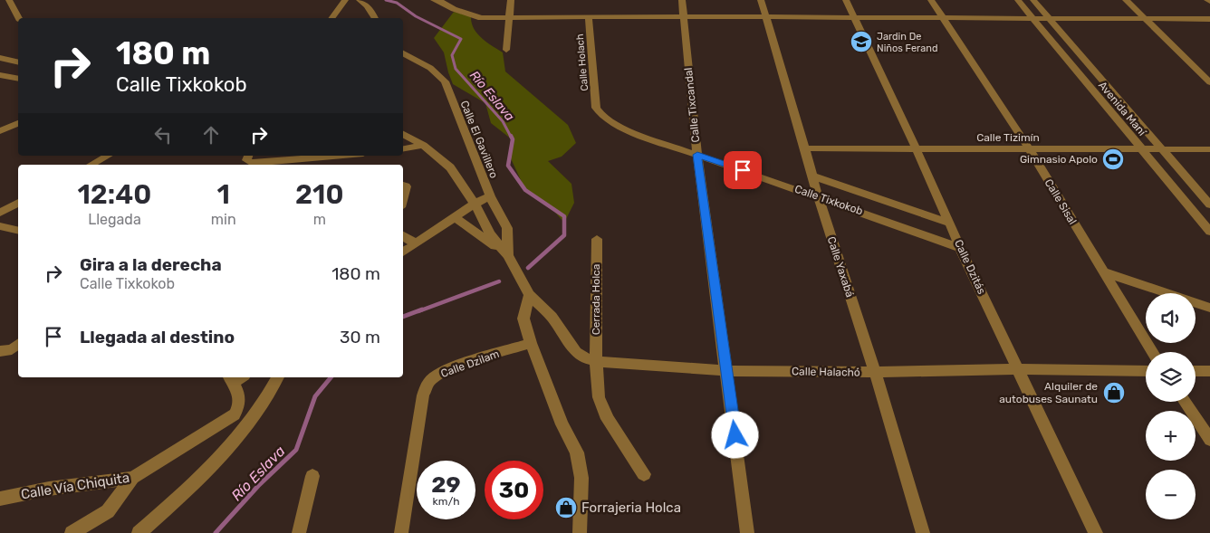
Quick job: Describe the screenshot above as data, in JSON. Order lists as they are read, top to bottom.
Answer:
{
  "streets": {
    "street": [
      "Calle Holach",
      "Calle Tixcandal",
      "Avenida Maní",
      "Calle Tizimín",
      "Calle El Gavillero",
      "Calle Tixkokob",
      "Calle Sisal",
      "Calle Yaxabá",
      "Calle Dzitás",
      "Cerrada Holca",
      "Calle Dzilam",
      "Calle Halachó",
      "Calle Vía Chiquita"
    ]
  },
  "crossings": [
    ["Calle Holach", "Calle Tixkokob"],
    ["Calle Tixcandal", "Calle Tixkokob"],
    ["Calle Tixcandal", "Calle Halachó"],
    ["Avenida Maní", "Calle Tizimín"],
    ["Calle Tizimín", "Calle Sisal"],
    ["Calle Tizimín", "Calle Yaxabá"],
    ["Calle Tizimín", "Calle Dzitás"],
    ["Calle El Gavillero", "Calle Halachó"],
    ["Calle Tixkokob", "Calle Yaxabá"],
    ["Calle Tixkokob", "Calle Dzitás"],
    ["Calle Yaxabá", "Calle Halachó"],
    ["Calle Dzitás", "Calle Halachó"],
    ["Cerrada Holca", "Calle Halachó"]
  ],
  "water": ["Río Eslava"],
  "places": {
    "school or university": ["Jardin De Niños Ferand"],
    "sports": ["Gimnasio Apolo"],
    "shop": ["Alquiler de autobuses Saunatu", "Forrajeria Holca"]
  },
  "page": {
    "turn": ["180 m", "Calle Tixkokob"],
    "eta": [
      "12:40",
      "Llegada",
      "1",
      "min",
      "210",
      "m"
    ],
    "list": [
      {
        "name": "Gira a la derecha",
        "note": "Calle Tixkokob",
        "value": "180 m"
      },
      {
        "name": "Llegada al destino",
        "value": "30 m"
      }
    ],
    "map_buttons": ["+", "−"],
    "speed": "29 km/h",
    "limit": "30"
  }
}
